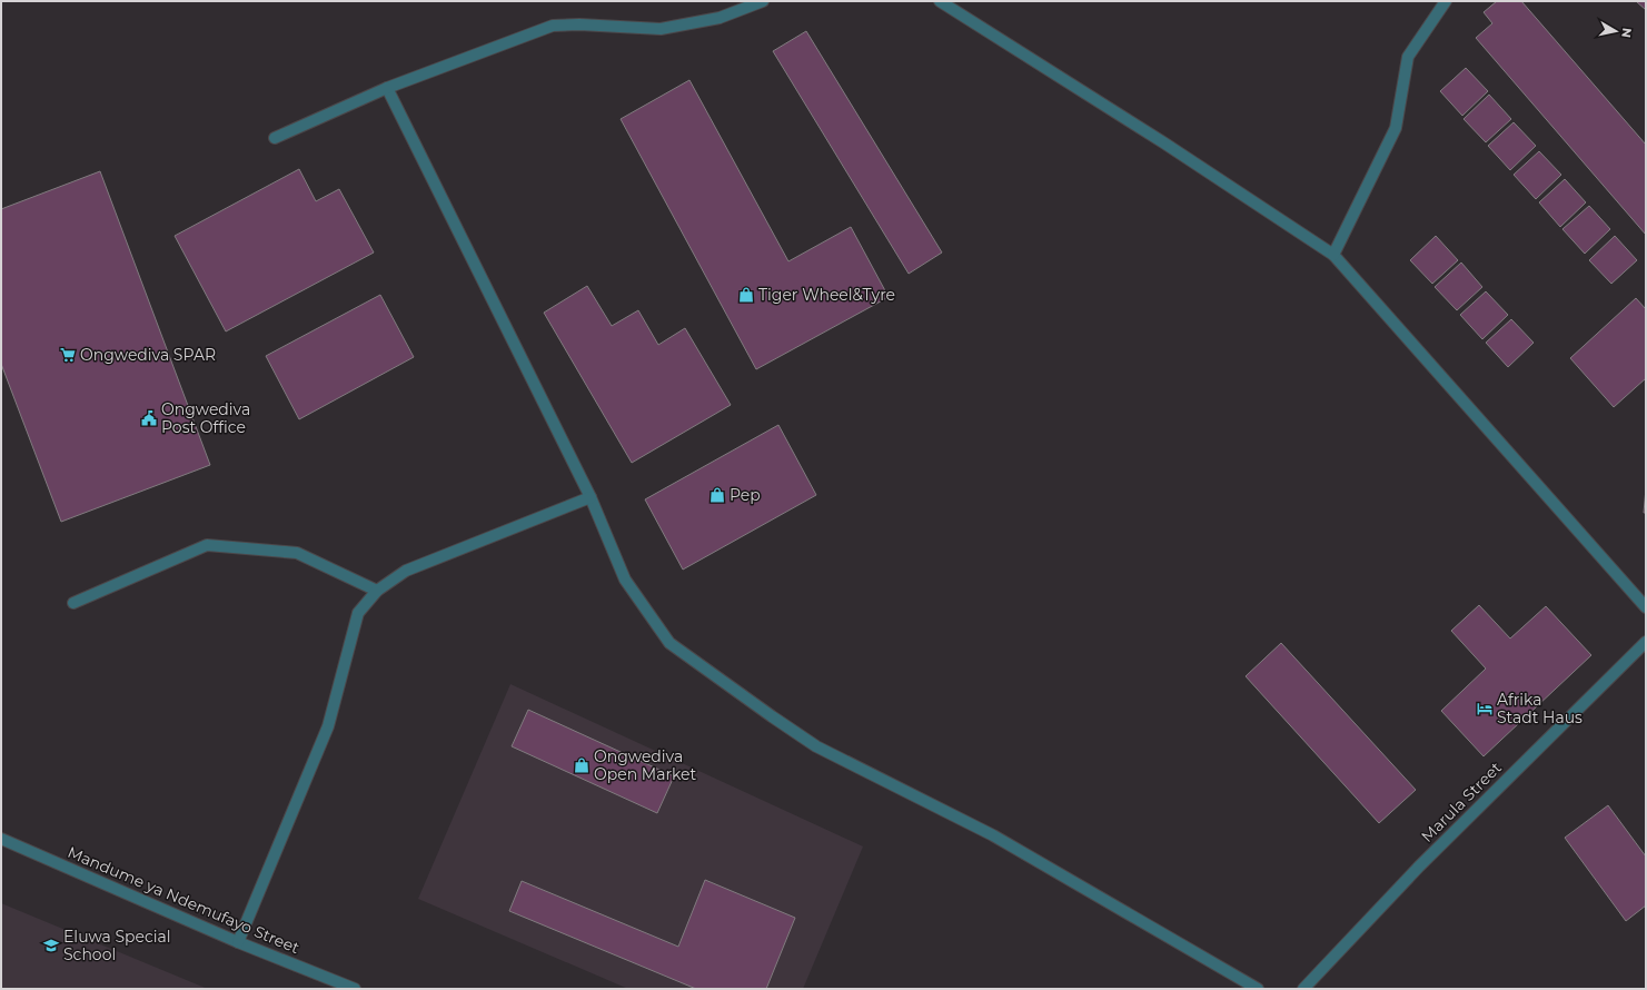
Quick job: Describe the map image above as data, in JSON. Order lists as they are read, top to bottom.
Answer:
{
  "streets": {
    "street": ["Marula Street", "Mandume ya Ndemufayo Street"]
  },
  "places": {
    "shop": ["Tiger Wheel&Tyre", "Pep", "Ongwediva Open Market"],
    "supermarket": ["Ongwediva SPAR"],
    "public building": ["Ongwediva Post Office"],
    "hotel": ["Afrika Stadt Haus"],
    "school or university": ["Eluwa Special School"]
  },
  "north": "right"
}
